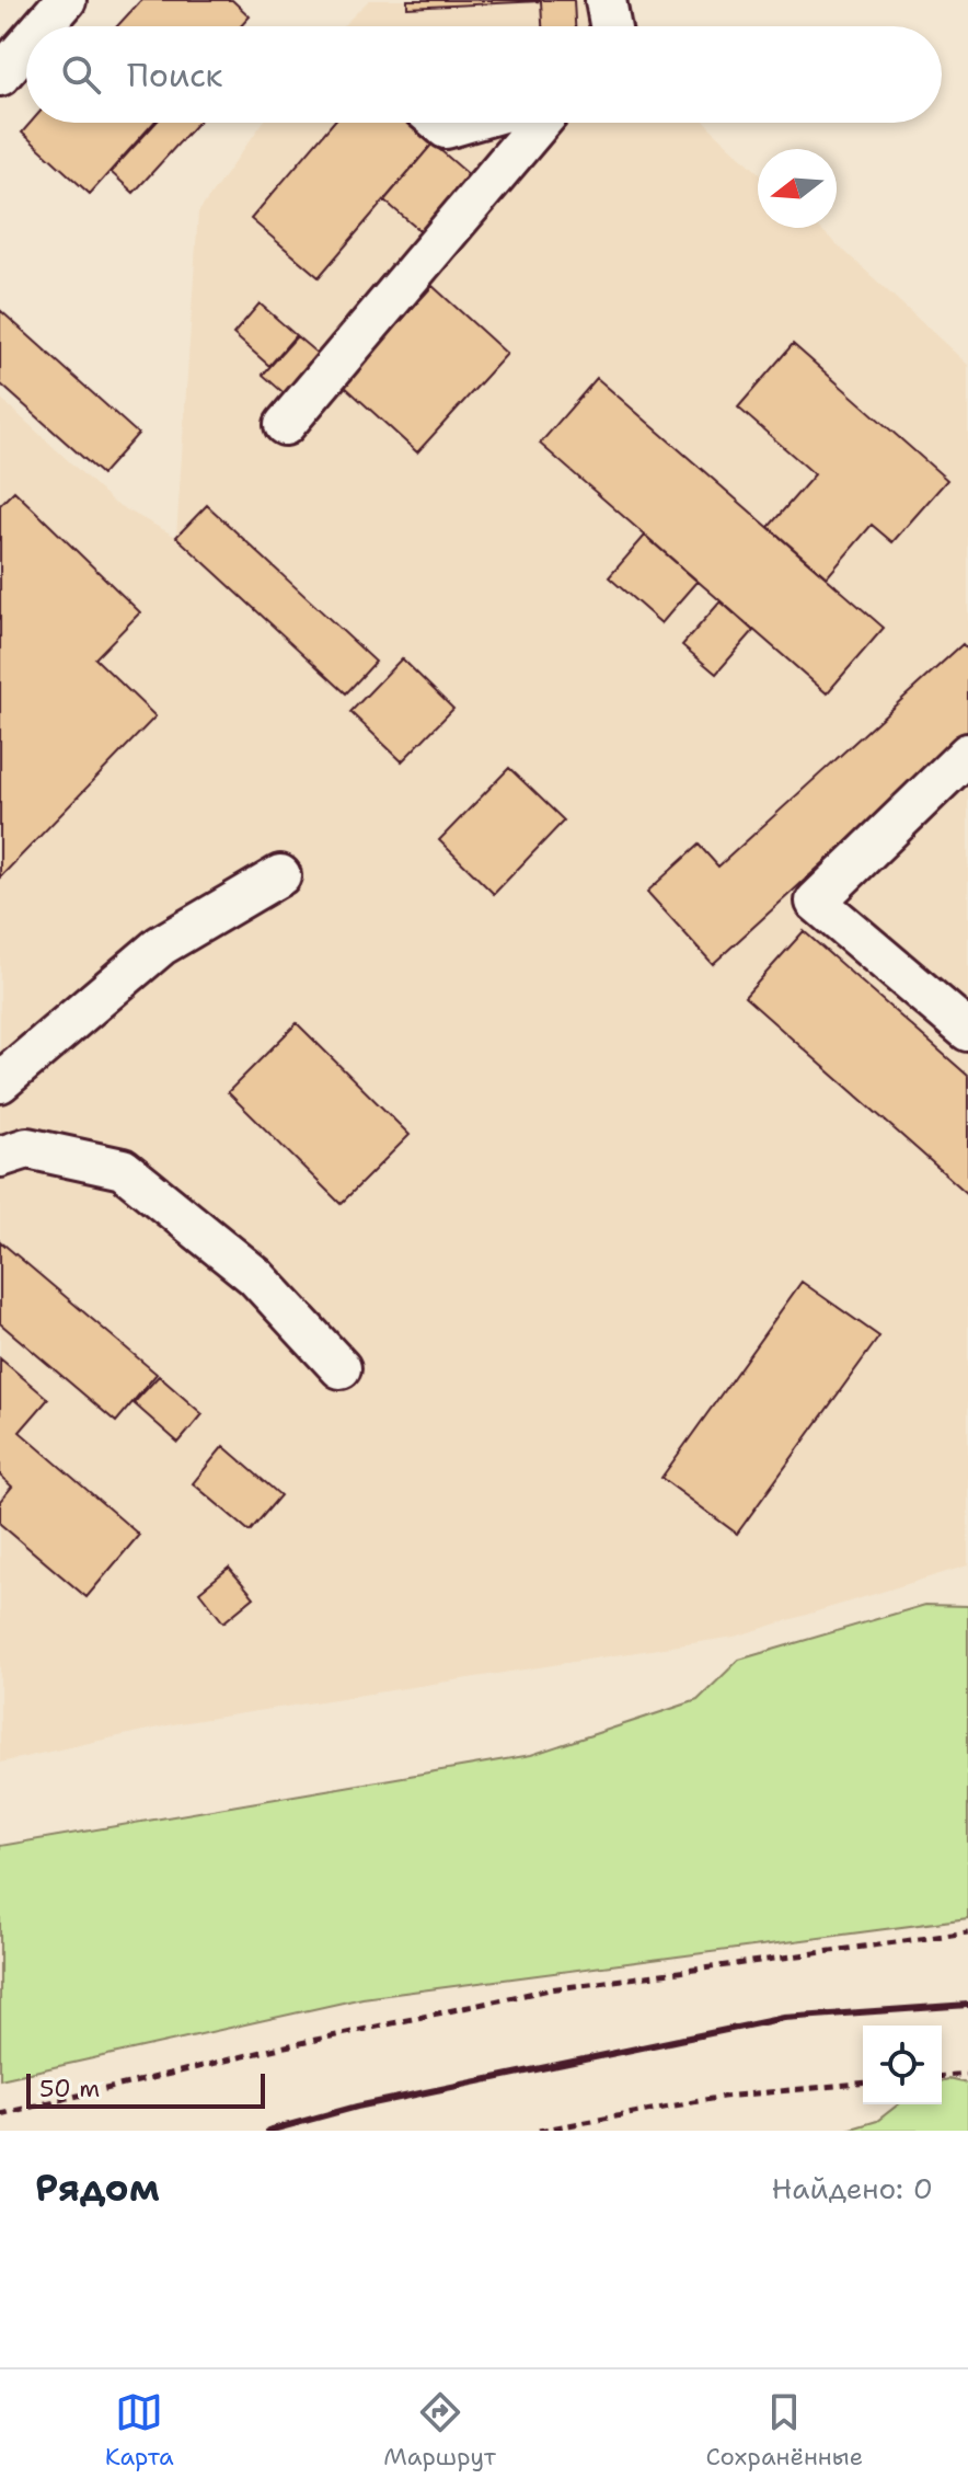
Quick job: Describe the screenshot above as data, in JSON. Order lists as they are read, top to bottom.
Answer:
{
  "scale_bar": "50 m",
  "north": "left",
  "page": {
    "search": "Поиск",
    "scale": "50 m",
    "heading": ["Рядом", "Найдено: 0"],
    "nav": ["Карта", "Маршрут", "Сохранённые"]
  }
}
